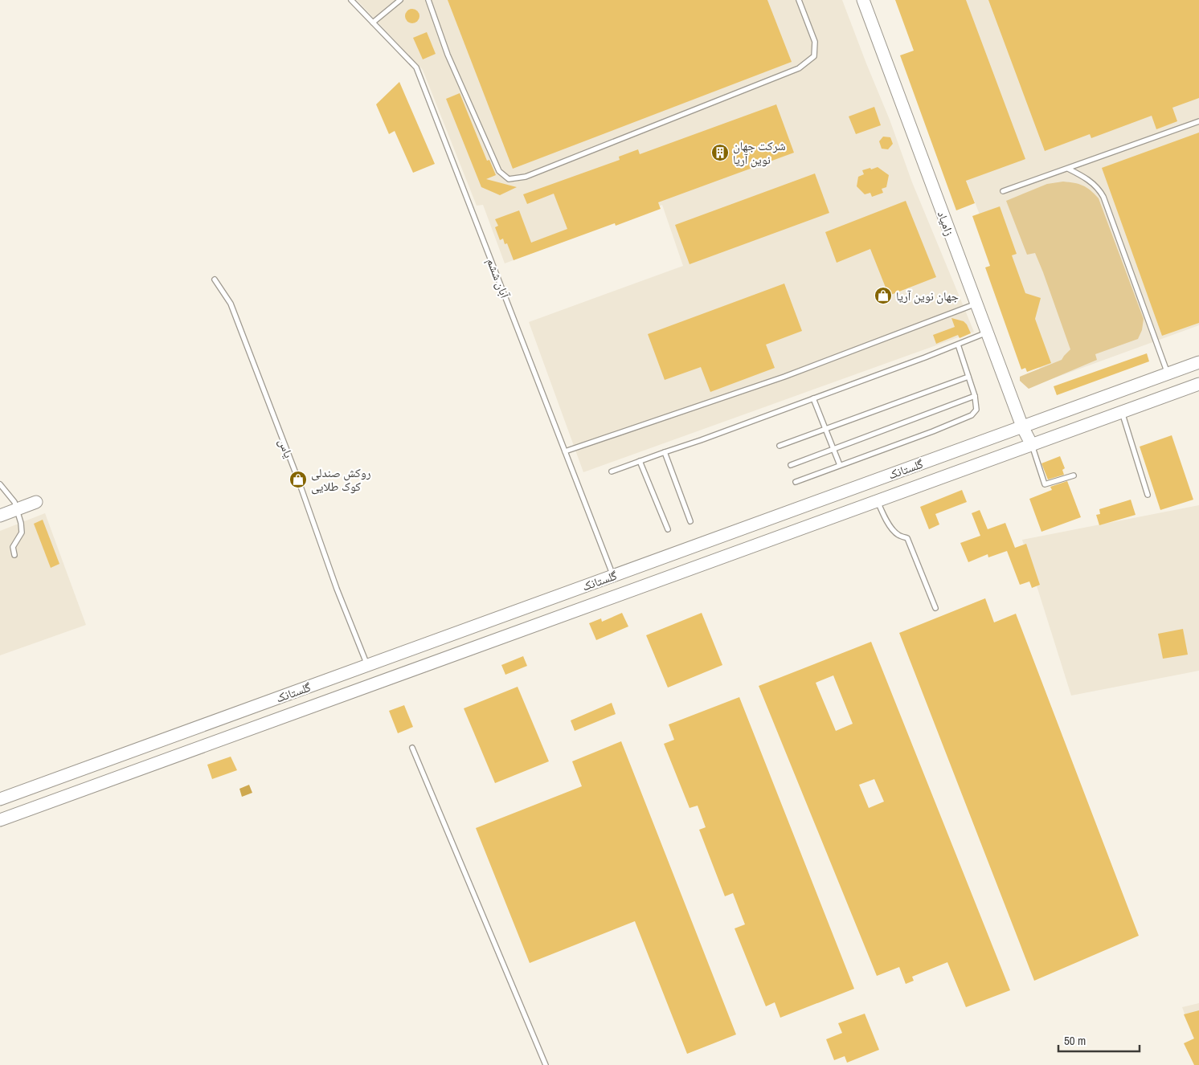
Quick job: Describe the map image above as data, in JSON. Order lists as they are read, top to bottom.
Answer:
{
  "streets": {
    "street": ["زامیاد", "گلستانک"],
    "lane": ["آبان ششم", "یاس"]
  },
  "crossings": [
    ["زامیاد", "گلستانک"],
    ["آبان ششم", "گلستانک"],
    ["یاس", "گلستانک"]
  ],
  "places": {
    "building": ["شرکت جهان نوین آریا"],
    "shop": ["جهان نوین آریا", "روکش صندلی کوک طلایی"]
  },
  "scale_bar": "50 m"
}
